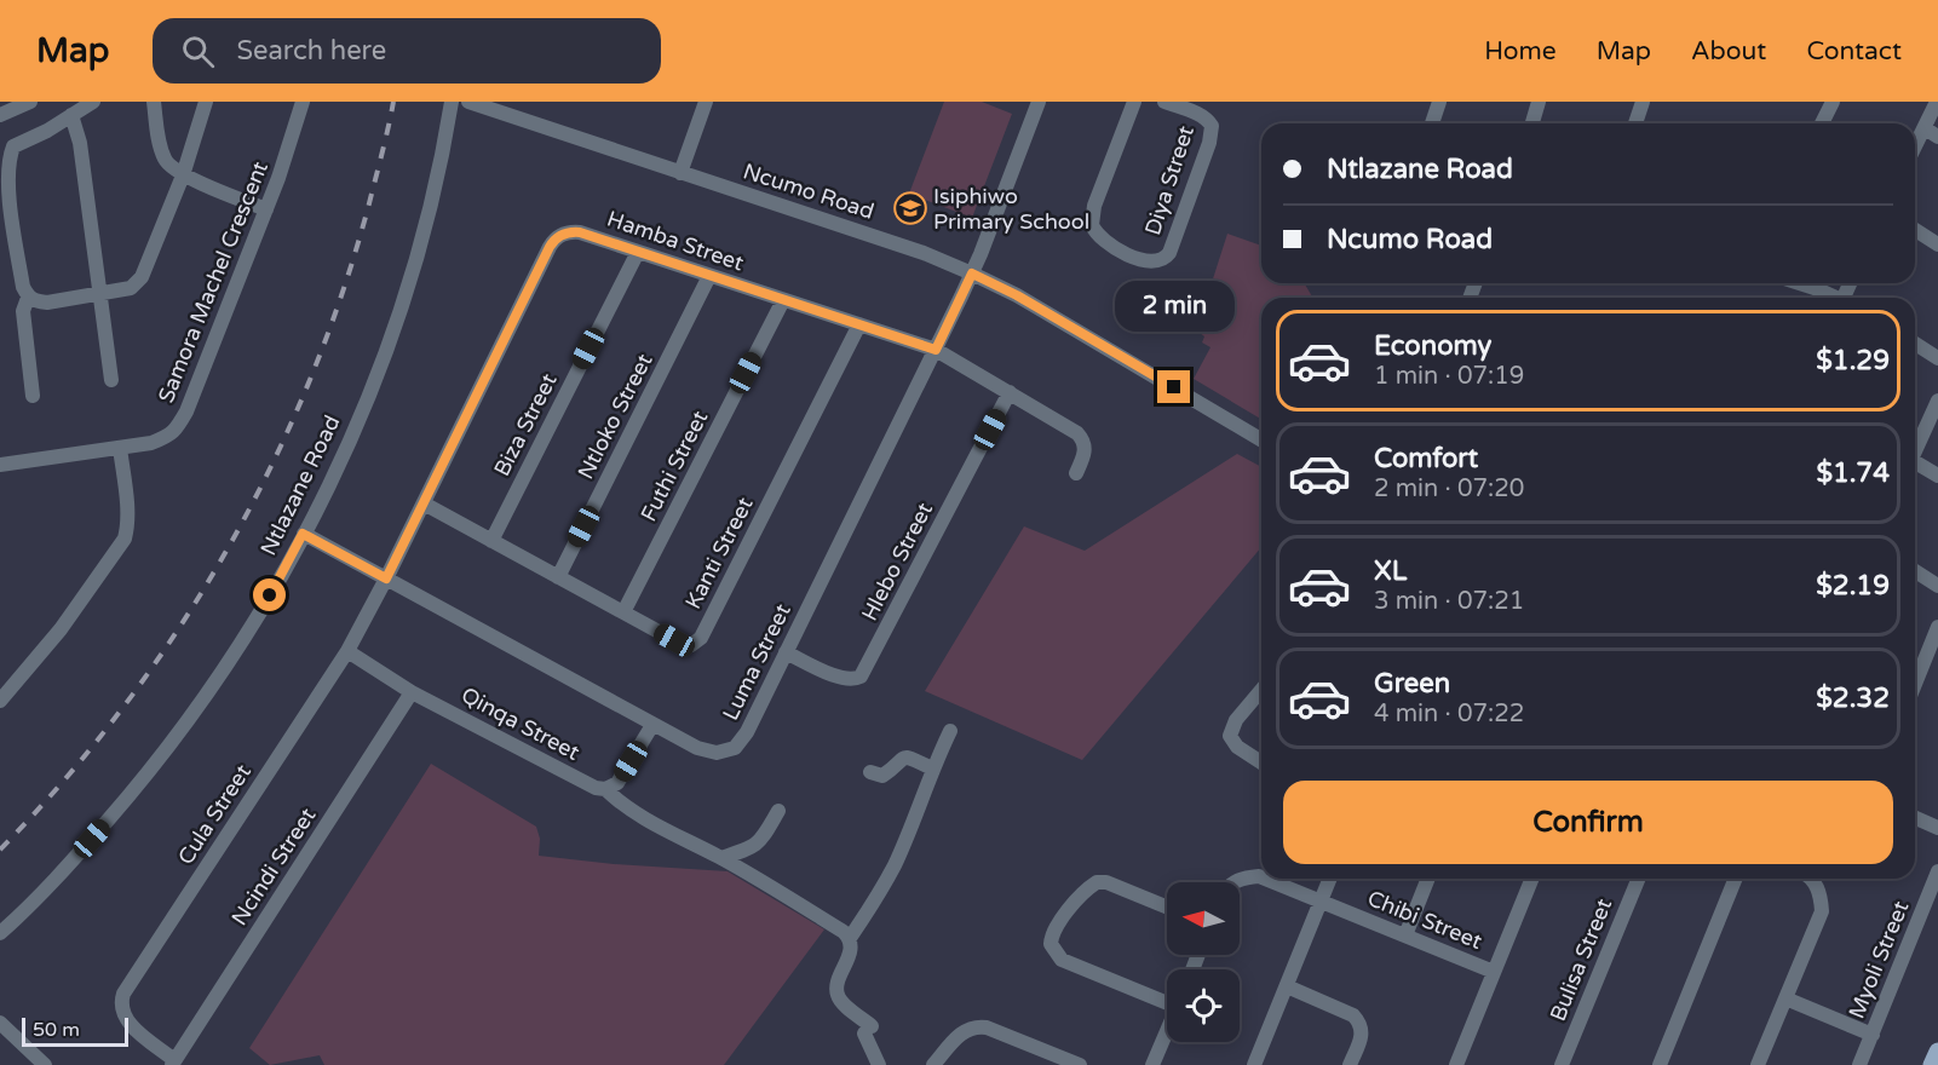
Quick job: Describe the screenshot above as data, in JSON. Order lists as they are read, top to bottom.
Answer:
{
  "streets": {
    "street": [
      "Diya Street",
      "Ncumo Road",
      "Hamba Street",
      "Samora Machel Crescent",
      "Ntloko Street",
      "Biza Street",
      "Futhi Street",
      "Ntlazane Road",
      "Kanti Street",
      "Hlebo Street",
      "Luma Street",
      "Qinqa Street",
      "Cula Street",
      "Ncindi Street",
      "Chibi Street",
      "Bulisa Street",
      "Myoli Street"
    ]
  },
  "crossings": [
    ["Ncumo Road", "Luma Street"],
    ["Hamba Street", "Ntloko Street"],
    ["Hamba Street", "Biza Street"],
    ["Hamba Street", "Futhi Street"],
    ["Hamba Street", "Kanti Street"],
    ["Hamba Street", "Luma Street"],
    ["Hamba Street", "Cula Street"],
    ["Ntloko Street", "Kanti Street"],
    ["Biza Street", "Kanti Street"],
    ["Futhi Street", "Kanti Street"],
    ["Ntlazane Road", "Luma Street"],
    ["Hlebo Street", "Luma Street"],
    ["Luma Street", "Cula Street"],
    ["Qinqa Street", "Cula Street"],
    ["Qinqa Street", "Ncindi Street"],
    ["Cula Street", "Ncindi Street"]
  ],
  "places": {
    "school or university": ["Isiphiwo Primary School"]
  },
  "scale_bar": "50 m",
  "north": "left",
  "page": {
    "header": "Map",
    "search": "Search here",
    "nav": [
      "Home",
      "Map",
      "About",
      "Contact"
    ],
    "banner": ["Ntlazane Road", "Ncumo Road"],
    "bubble": "2 min",
    "list": [
      {
        "name": "Economy",
        "note": "1 min · 07:19",
        "value": "$1.29"
      },
      {
        "name": "Comfort",
        "note": "2 min · 07:20",
        "value": "$1.74"
      },
      {
        "name": "XL",
        "note": "3 min · 07:21",
        "value": "$2.19"
      },
      {
        "name": "Green",
        "note": "4 min · 07:22",
        "value": "$2.32"
      }
    ],
    "buttons": "Confirm",
    "scale": "50 m"
  }
}
